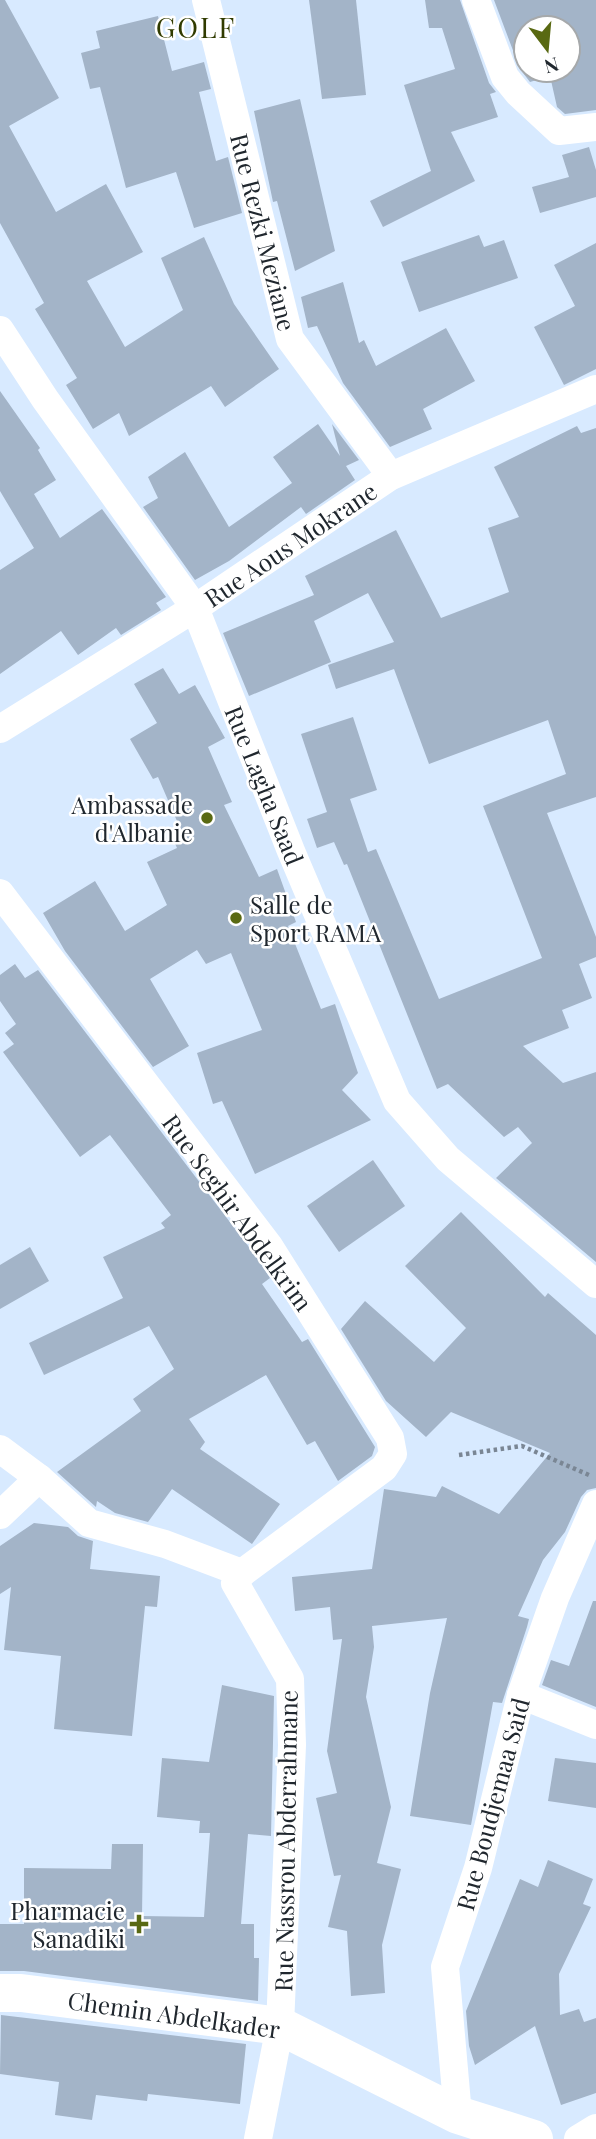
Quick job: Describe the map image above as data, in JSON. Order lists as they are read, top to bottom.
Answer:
{
  "streets": {
    "street": [
      "Rue Rezki Meziane",
      "Rue Aous Mokrane",
      "Rue Lagha Saad",
      "Rue Seghir Abdelkrim",
      "Rue Boudjemaa Said",
      "Rue Nassrou Abderrahmane",
      "Chemin Abdelkader"
    ]
  },
  "crossings": [
    ["Rue Rezki Meziane", "Rue Aous Mokrane"],
    ["Rue Aous Mokrane", "Rue Lagha Saad"],
    ["Rue Seghir Abdelkrim", "Rue Nassrou Abderrahmane"],
    ["Rue Boudjemaa Said", "Chemin Abdelkader"],
    ["Rue Nassrou Abderrahmane", "Chemin Abdelkader"]
  ],
  "districts": ["GOLF"],
  "places": {
    "other": ["Ambassade d'Albanie", "Salle de Sport RAMA"],
    "health": ["Pharmacie Sanadiki"]
  },
  "north": "bottom"
}
